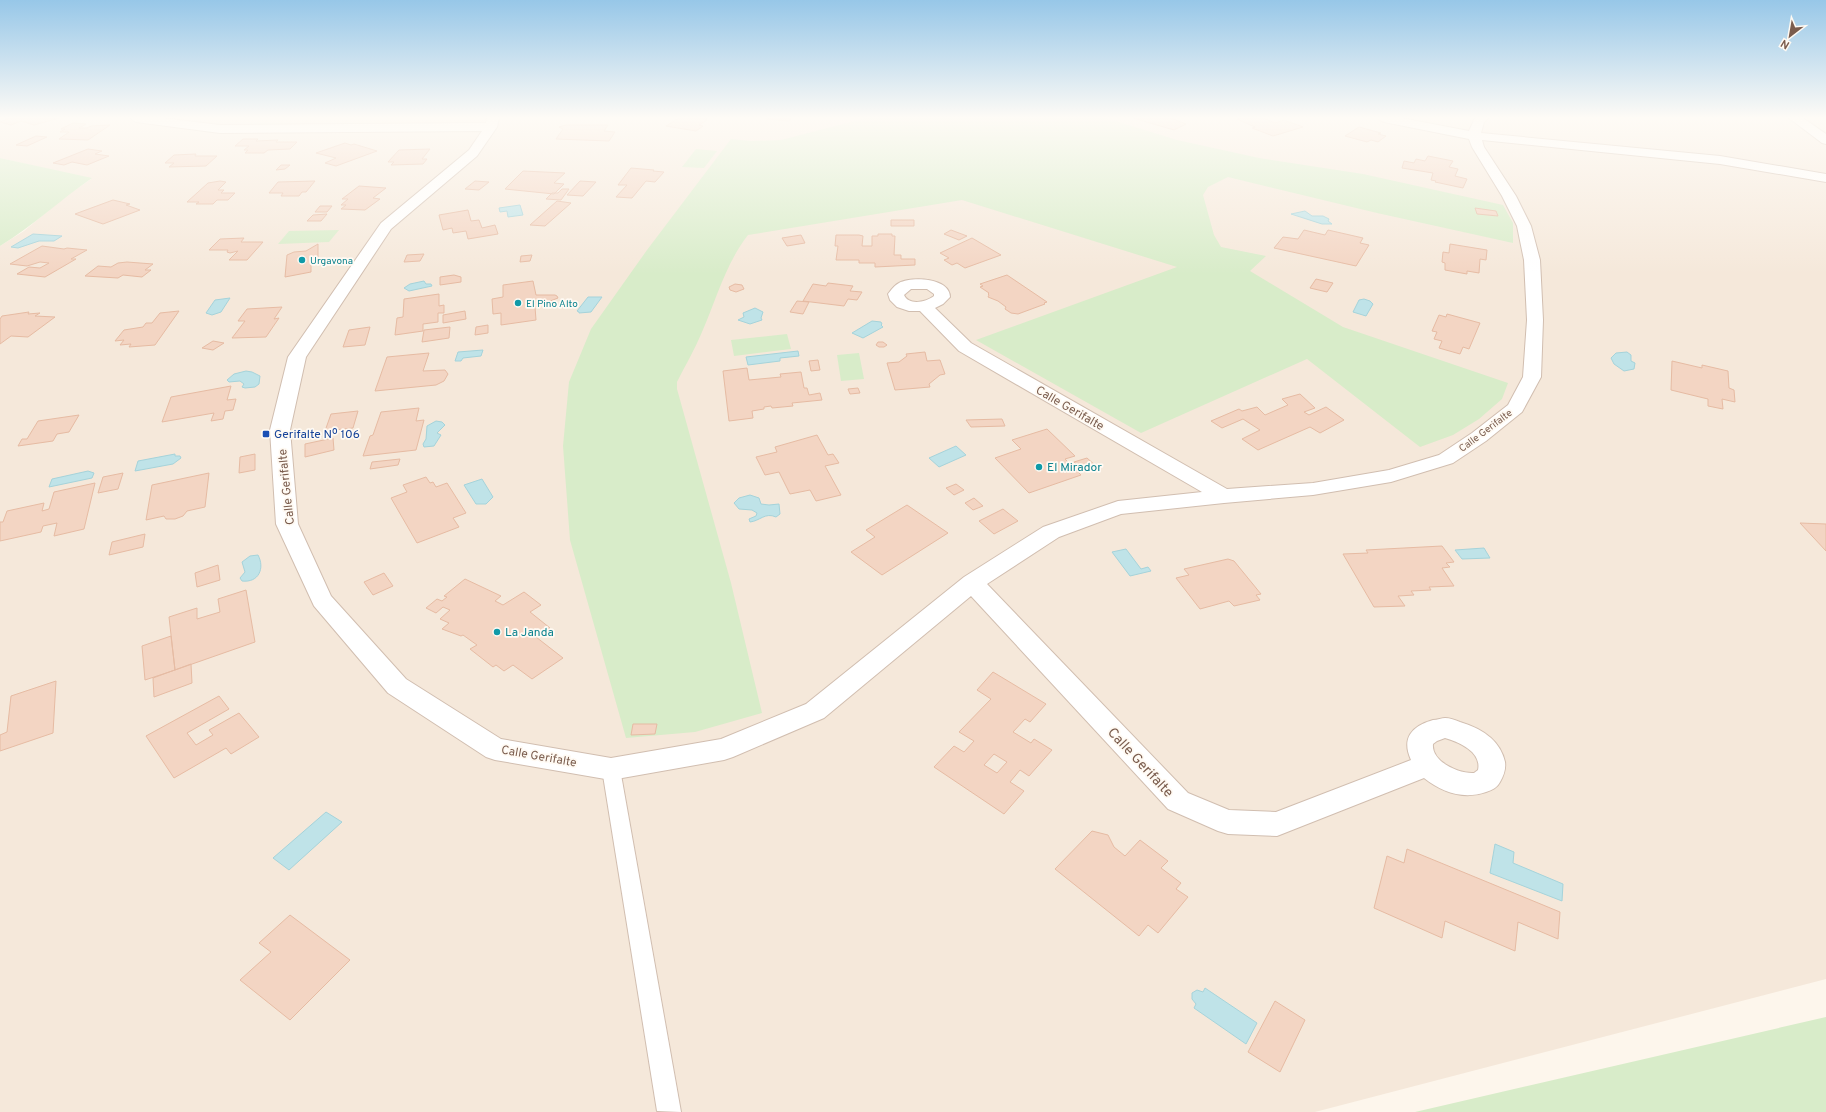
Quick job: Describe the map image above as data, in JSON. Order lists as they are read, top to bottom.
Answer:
{
  "streets": {
    "street": ["Calle Gerifalte"]
  },
  "places": {
    "other": [
      "Urgavona",
      "El Pino Alto",
      "El Mirador",
      "La Janda"
    ],
    "transit": ["Gerifalte Nº 106"]
  },
  "north": "bottom left"
}
